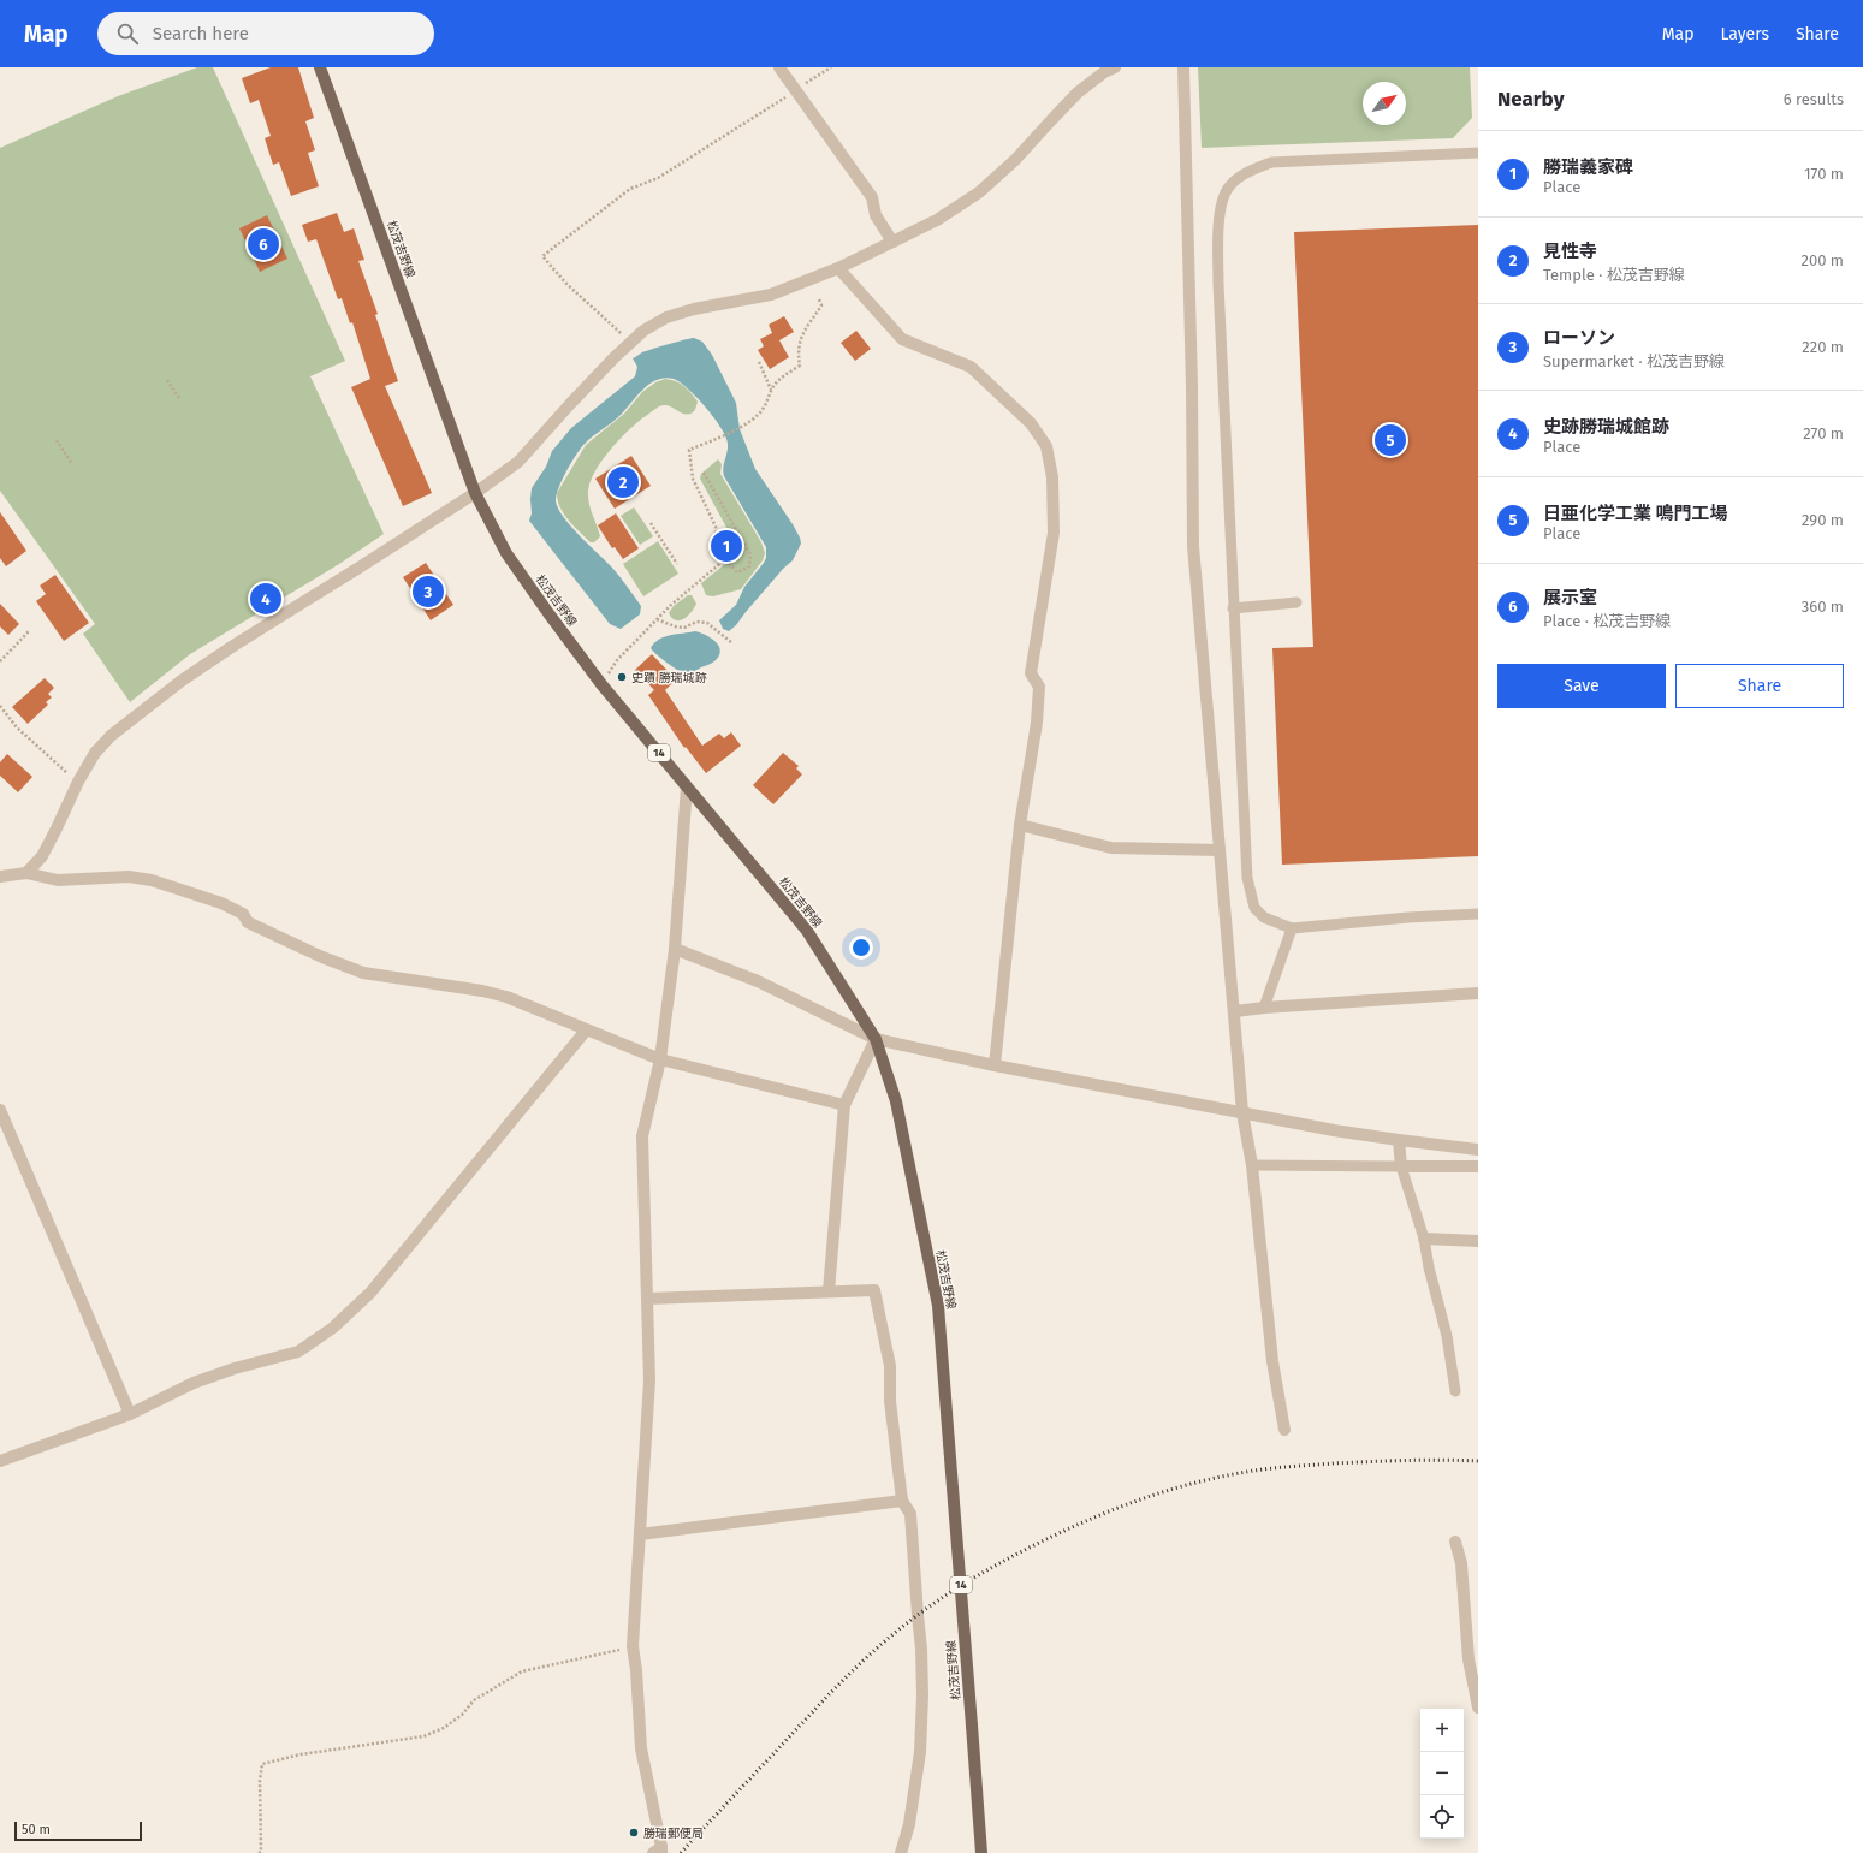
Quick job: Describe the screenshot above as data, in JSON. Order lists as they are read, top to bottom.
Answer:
{
  "streets": {
    "main road": ["松茂吉野線", "14"]
  },
  "places": ["史蹟 勝瑞城跡", "勝瑞郵便局"],
  "scale_bar": "50 m",
  "north": "top right",
  "page": {
    "header": "Map",
    "search": "Search here",
    "nav": ["Map", "Layers", "Share"],
    "heading": ["Nearby", "6 results"],
    "list": [
      {
        "mark": "1",
        "name": "勝瑞義家碑",
        "note": "Place",
        "value": "170 m"
      },
      {
        "mark": "2",
        "name": "見性寺",
        "note": "Temple · 松茂吉野線",
        "value": "200 m"
      },
      {
        "mark": "3",
        "name": "ローソン",
        "note": "Supermarket · 松茂吉野線",
        "value": "220 m"
      },
      {
        "mark": "4",
        "name": "史跡勝瑞城館跡",
        "note": "Place",
        "value": "270 m"
      },
      {
        "mark": "5",
        "name": "日亜化学工業 鳴門工場",
        "note": "Place",
        "value": "290 m"
      },
      {
        "mark": "6",
        "name": "展示室",
        "note": "Place · 松茂吉野線",
        "value": "360 m"
      }
    ],
    "pins": [
      "6",
      "5",
      "2",
      "1",
      "3",
      "4"
    ],
    "buttons": ["Save", "Share"],
    "map_buttons": ["+", "−"],
    "scale": "50 m"
  }
}
